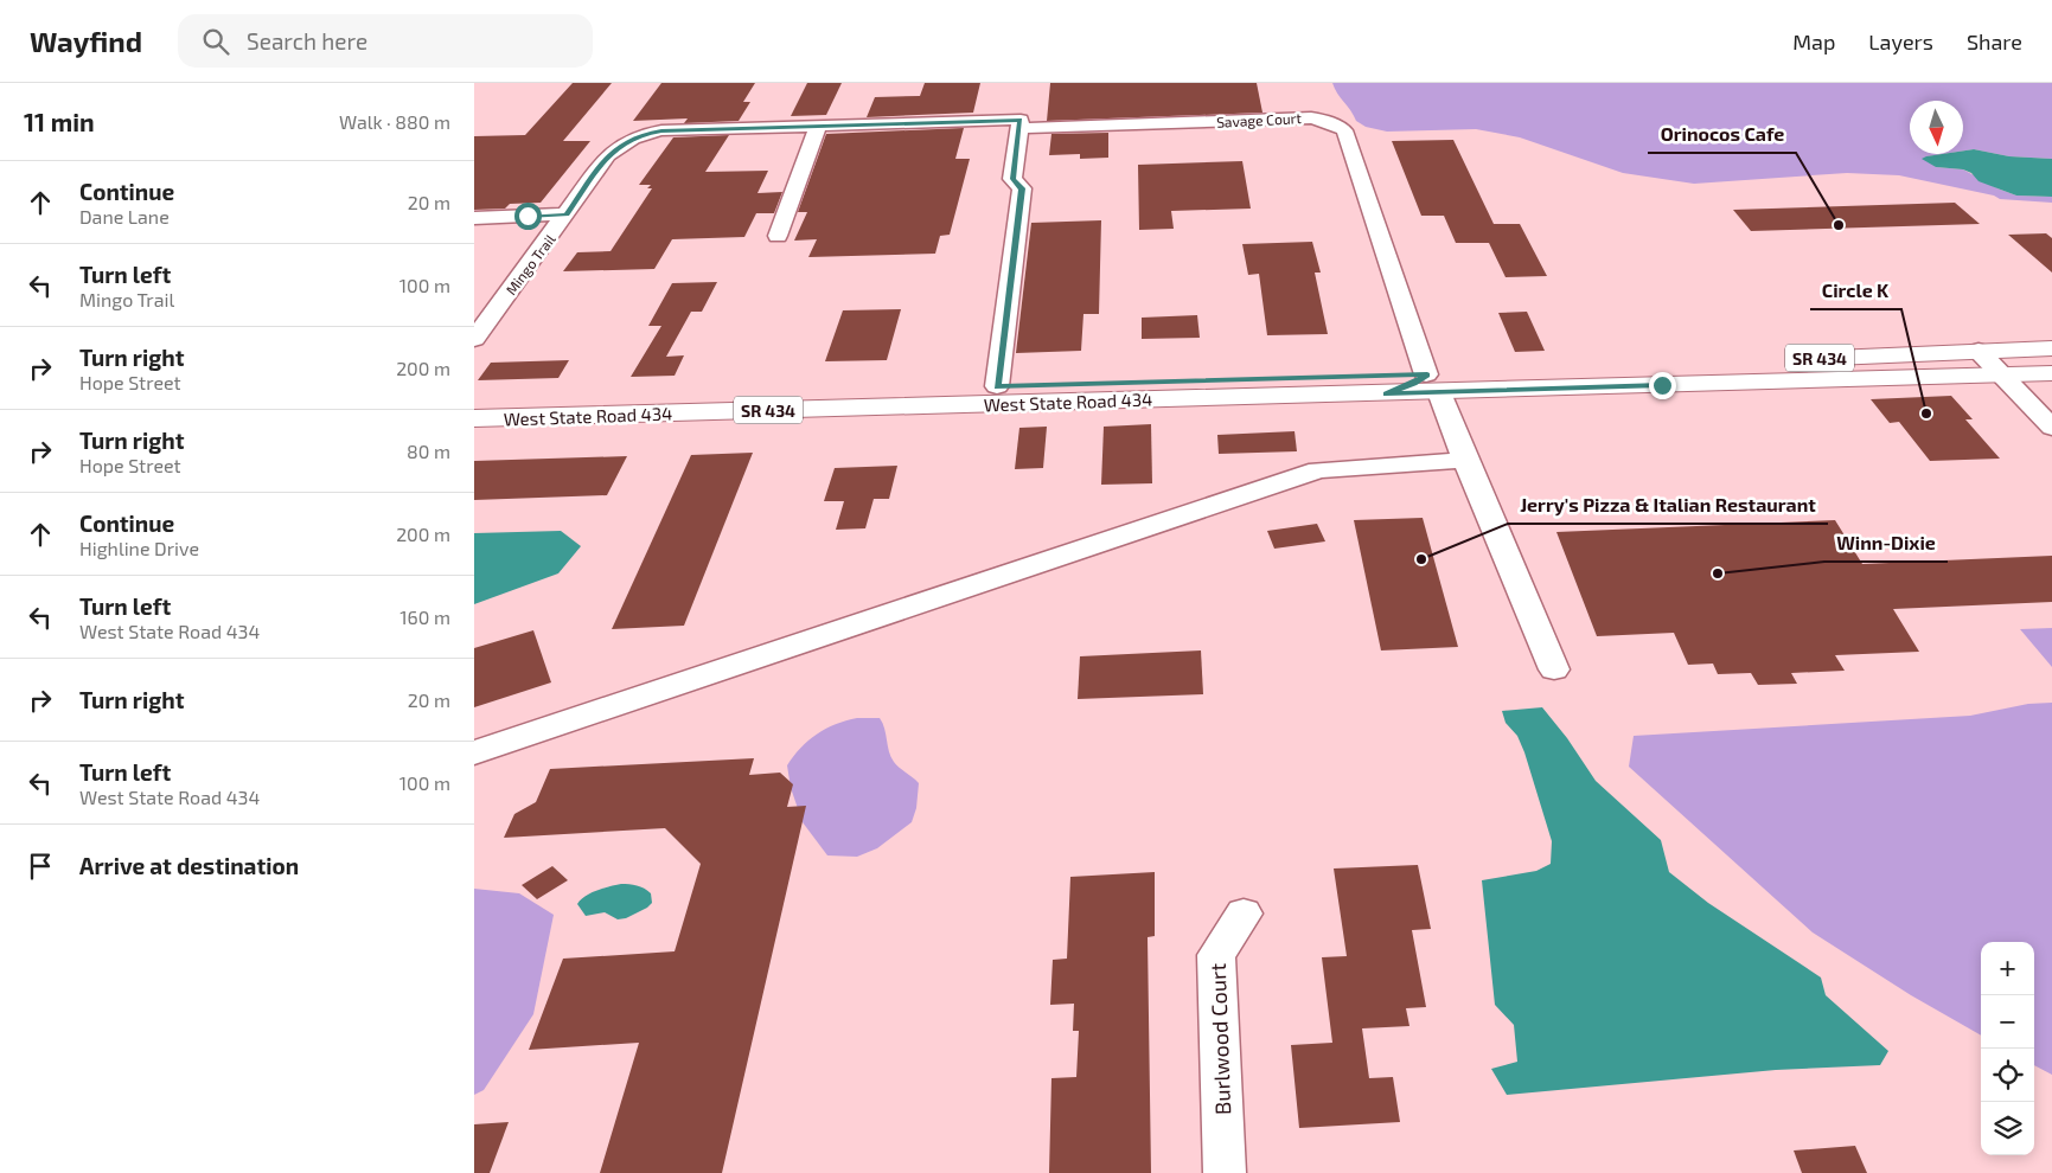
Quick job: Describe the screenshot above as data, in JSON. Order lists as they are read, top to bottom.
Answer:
{
  "streets": {
    "main road": ["SR 434", "West State Road 434"],
    "street": ["Savage Court", "Mingo Trail", "Burlwood Court"]
  },
  "crossings": [
    ["Savage Court", "Mingo Trail"],
    ["Savage Court", "SR 434"],
    ["Savage Court", "West State Road 434"],
    ["SR 434", "West State Road 434"]
  ],
  "places": [
    "Orinocos Cafe",
    "Circle K",
    "Jerry's Pizza & Italian Restaurant",
    "Winn-Dixie"
  ],
  "north": "bottom",
  "page": {
    "header": "Wayfind",
    "search": "Search here",
    "nav": ["Map", "Layers", "Share"],
    "heading": ["11 min", "Walk · 880 m"],
    "list": [
      ["Continue", "Dane Lane", "20 m"],
      ["Turn left", "Mingo Trail", "100 m"],
      ["Turn right", "Hope Street", "200 m"],
      ["Turn right", "Hope Street", "80 m"],
      ["Continue", "Highline Drive", "200 m"],
      ["Turn left", "West State Road 434", "160 m"],
      ["Turn right", "20 m"],
      ["Turn left", "West State Road 434", "100 m"],
      "Arrive at destination"
    ],
    "map_buttons": ["+", "−"]
  }
}
